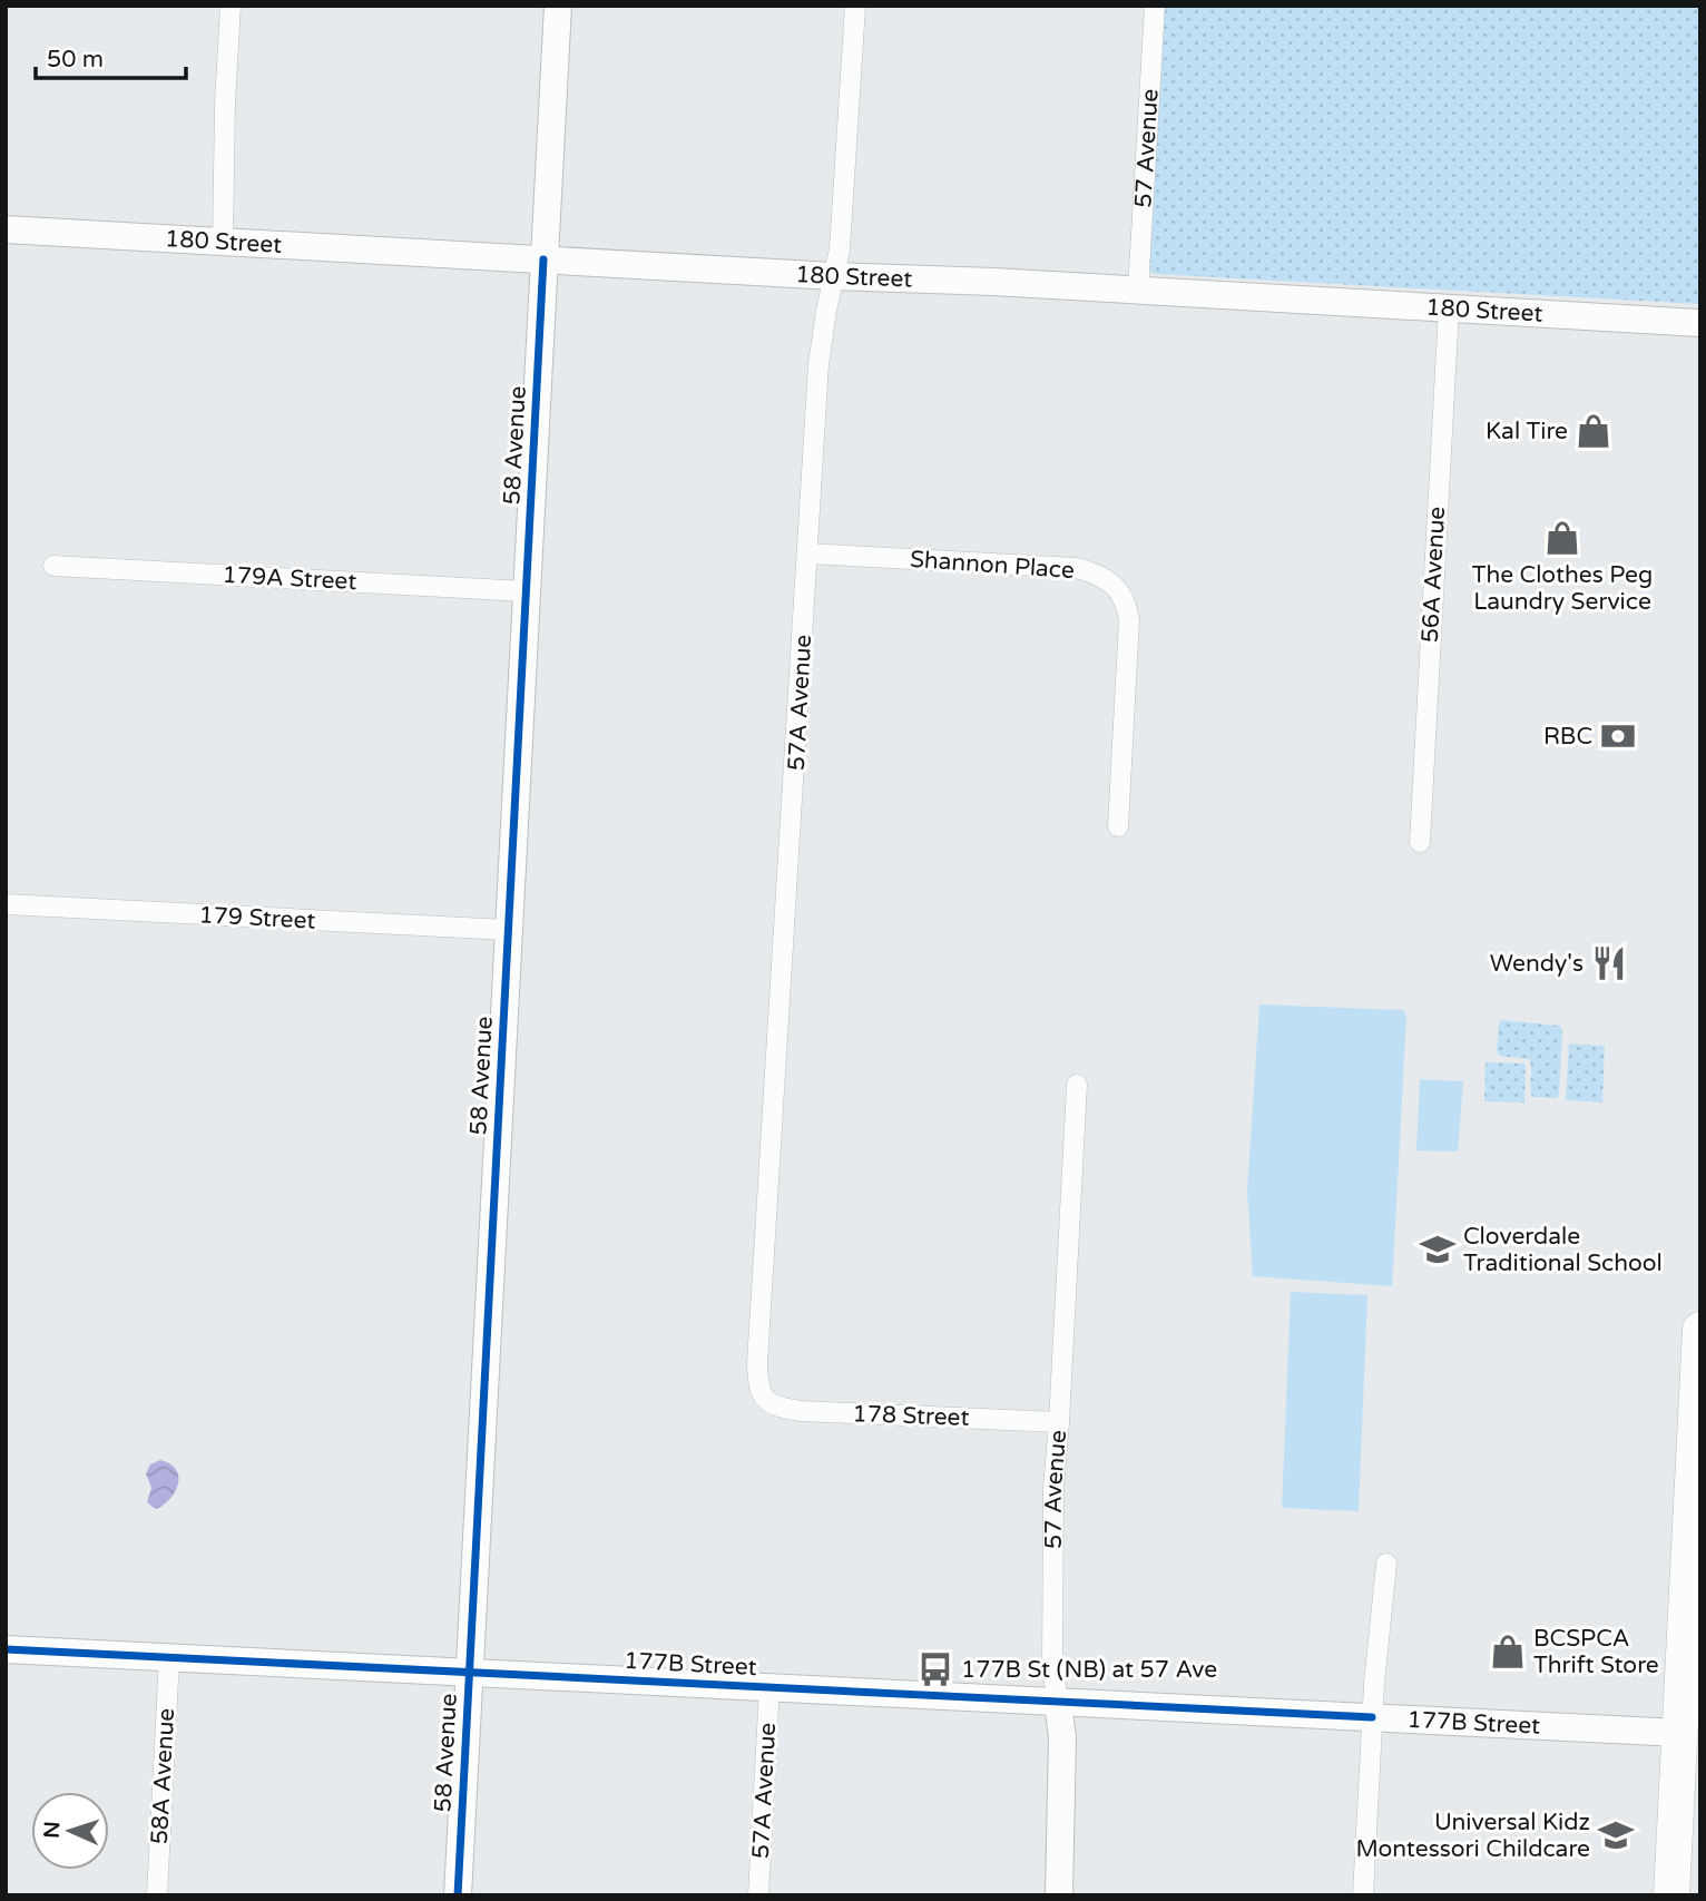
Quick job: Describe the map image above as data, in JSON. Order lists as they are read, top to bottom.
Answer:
{
  "streets": {
    "street": [
      "57 Avenue",
      "180 Street",
      "58 Avenue",
      "Shannon Place",
      "56A Avenue",
      "179A Street",
      "57A Avenue",
      "179 Street",
      "178 Street",
      "177B Street",
      "58A Avenue"
    ]
  },
  "crossings": [
    ["57 Avenue", "180 Street"],
    ["57 Avenue", "178 Street"],
    ["57 Avenue", "177B Street"],
    ["180 Street", "58 Avenue"],
    ["180 Street", "56A Avenue"],
    ["180 Street", "57A Avenue"],
    ["58 Avenue", "179A Street"],
    ["58 Avenue", "179 Street"],
    ["58 Avenue", "177B Street"],
    ["Shannon Place", "57A Avenue"],
    ["57A Avenue", "178 Street"],
    ["57A Avenue", "177B Street"],
    ["177B Street", "58A Avenue"]
  ],
  "places": {
    "shop": ["Kal Tire", "The Clothes Peg Laundry Service", "BCSPCA Thrift Store"],
    "bank": ["RBC"],
    "restaurant": ["Wendy's"],
    "school or university": ["Cloverdale Traditional School", "Universal Kidz Montessori Childcare"],
    "bus stop": ["177B St (NB) at 57 Ave"]
  },
  "scale_bar": "50 m",
  "north": "left"
}
